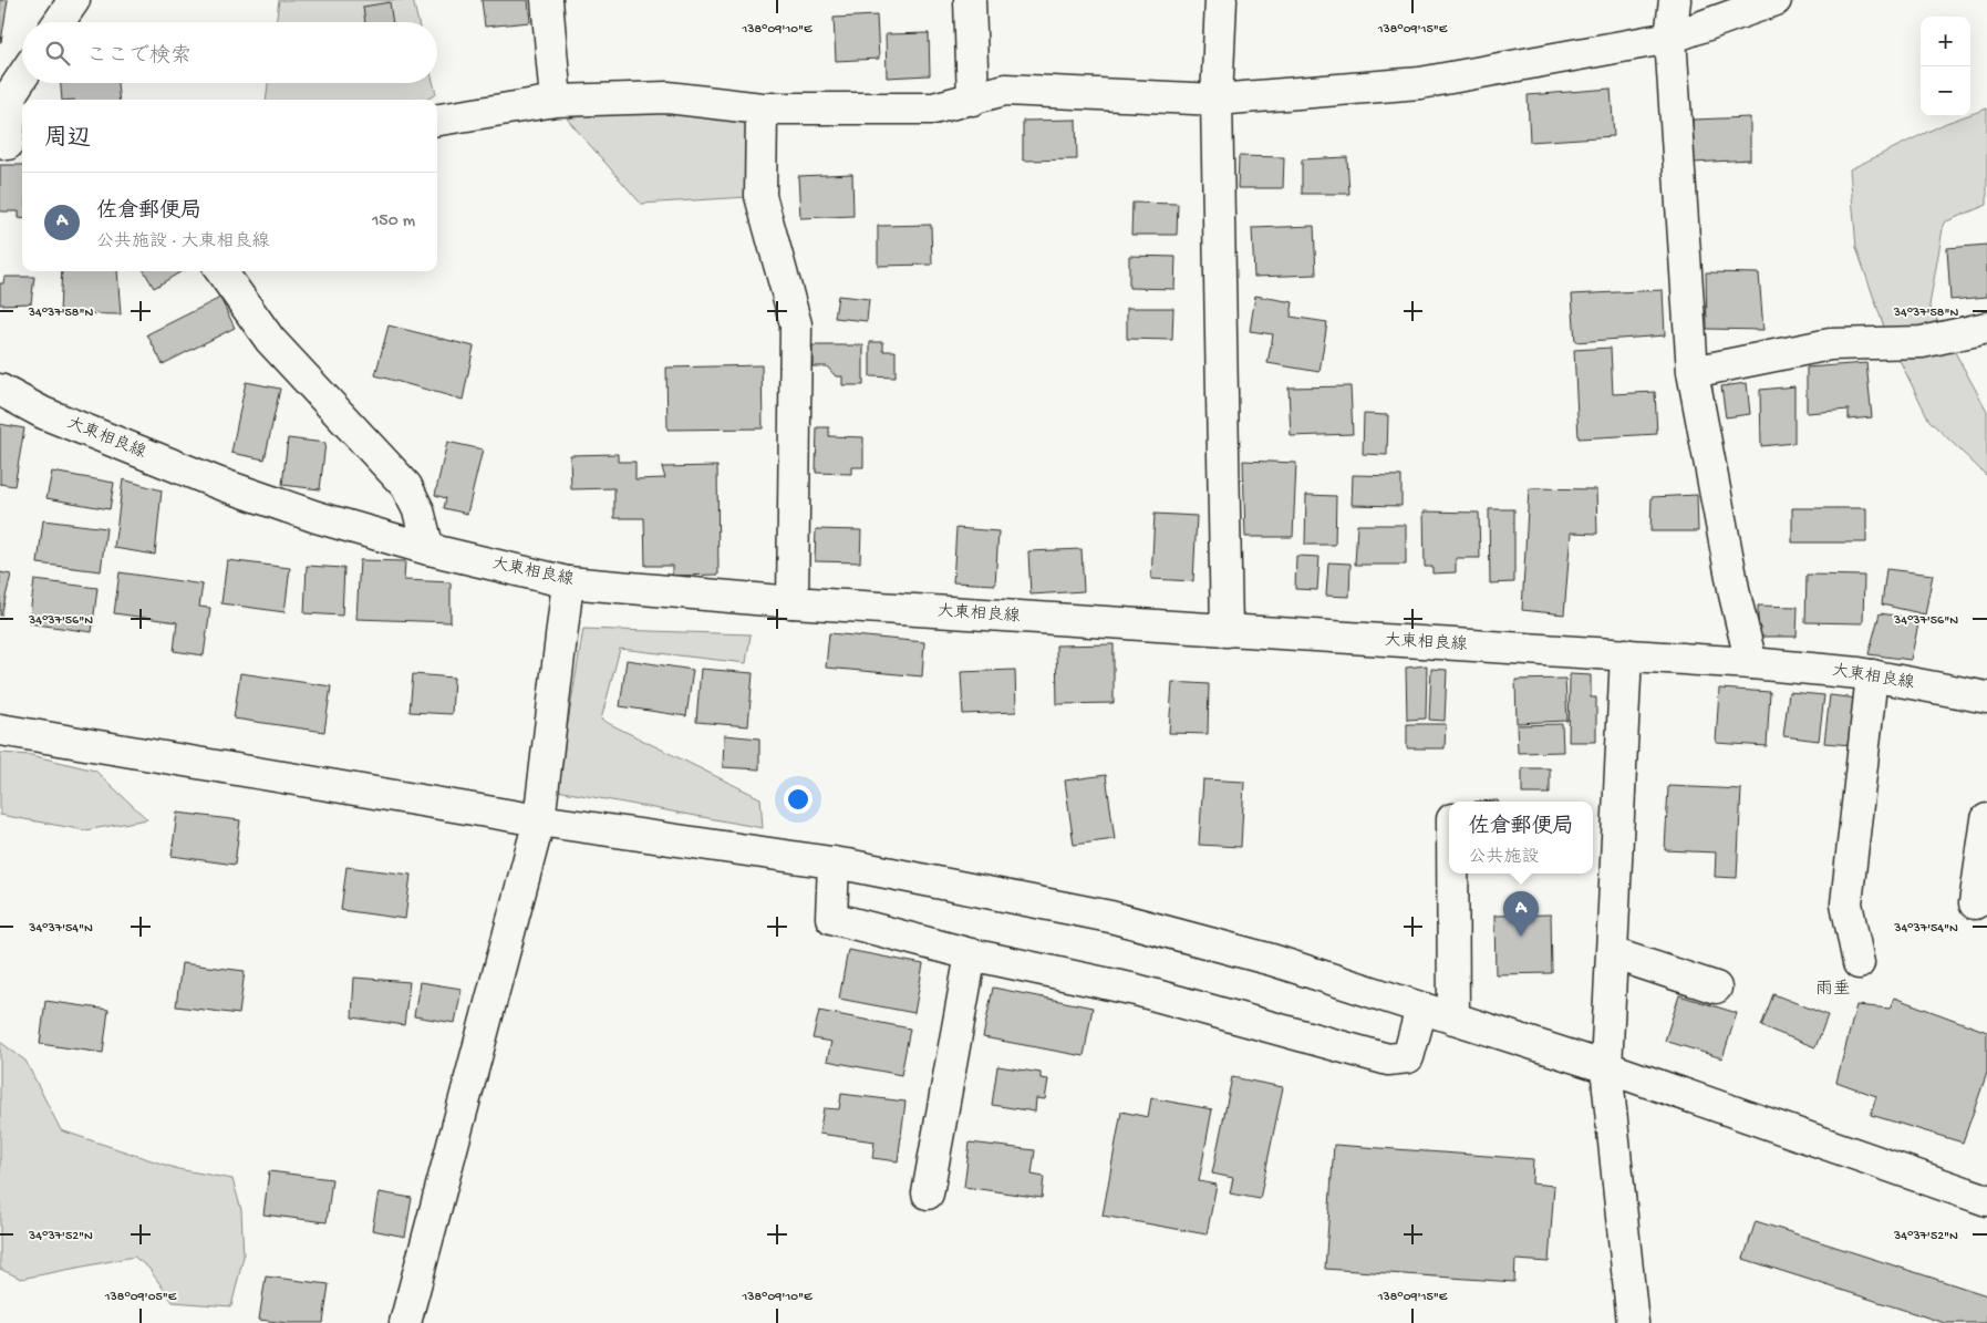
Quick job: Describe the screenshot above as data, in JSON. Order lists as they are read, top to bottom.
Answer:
{
  "streets": {
    "street": ["大東相良線"]
  },
  "districts": ["雨垂"],
  "page": {
    "map_buttons": ["+", "−"],
    "search": "ここで検索",
    "heading": "周辺",
    "list": [
      {
        "mark": "A",
        "name": "佐倉郵便局",
        "note": "公共施設 · 大東相良線",
        "value": "150 m"
      }
    ],
    "popup": ["佐倉郵便局", "公共施設"],
    "pins": "A"
  },
  "coordinates": [
    "138°09'10\"E",
    "138°09'15\"E",
    "34°37'58\"N",
    "34°37'56\"N",
    "34°37'54\"N",
    "34°37'52\"N",
    "138°09'05\"E"
  ]
}
